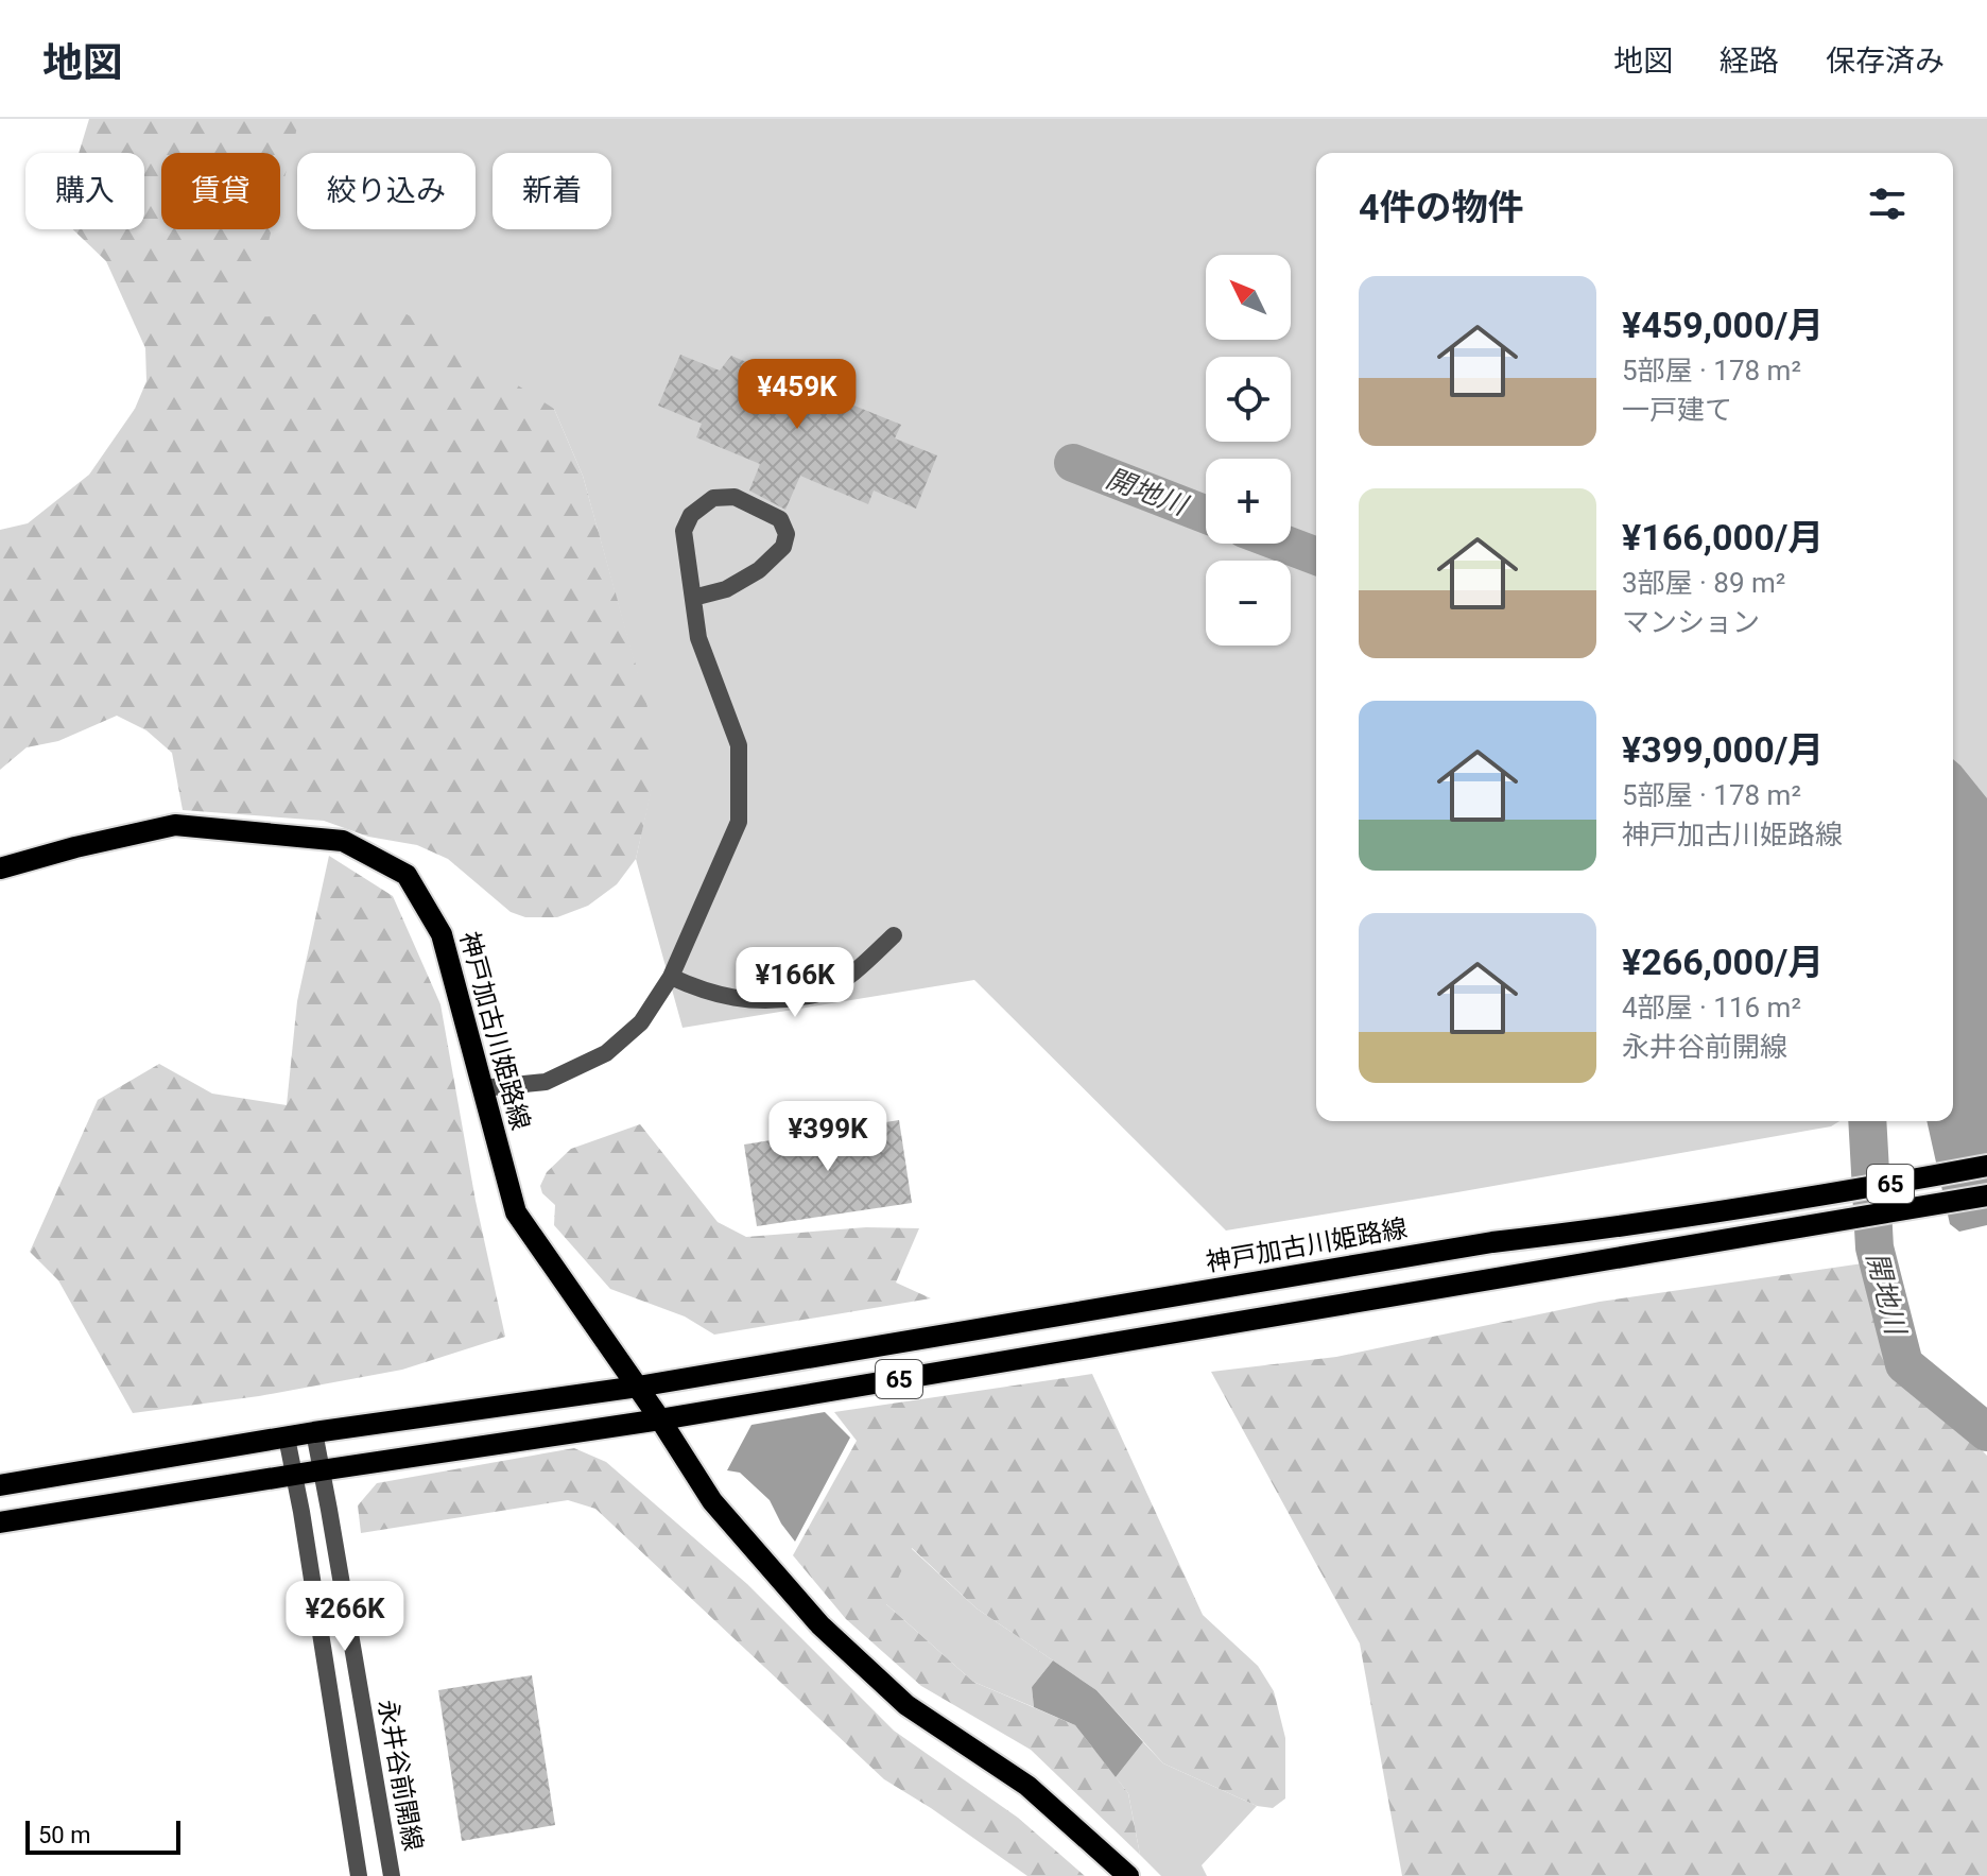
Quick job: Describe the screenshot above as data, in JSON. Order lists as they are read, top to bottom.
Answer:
{
  "streets": {
    "main road": ["神戸加古川姫路線", "65"],
    "street": ["永井谷前開線"]
  },
  "crossings": [
    ["神戸加古川姫路線", "65"],
    ["神戸加古川姫路線", "永井谷前開線"],
    ["65", "永井谷前開線"]
  ],
  "water": ["開地川"],
  "scale_bar": "50 m",
  "north": "top left",
  "page": {
    "header": "地図",
    "nav": ["地図", "経路", "保存済み"],
    "chip": [
      "購入",
      "賃貸",
      "絞り込み",
      "新着"
    ],
    "heading": "4件の物件",
    "map_buttons": ["+", "−"],
    "list": [
      {
        "name": "¥459,000/月",
        "note": "5部屋 · 178 m² · 一戸建て"
      },
      {
        "name": "¥166,000/月",
        "note": "3部屋 · 89 m² · マンション"
      },
      {
        "name": "¥399,000/月",
        "note": "5部屋 · 178 m² · 神戸加古川姫路線"
      },
      {
        "name": "¥266,000/月",
        "note": "4部屋 · 116 m² · 永井谷前開線"
      }
    ],
    "price": [
      "¥459K",
      "¥166K",
      "¥399K",
      "¥266K"
    ],
    "scale": "50 m"
  }
}
